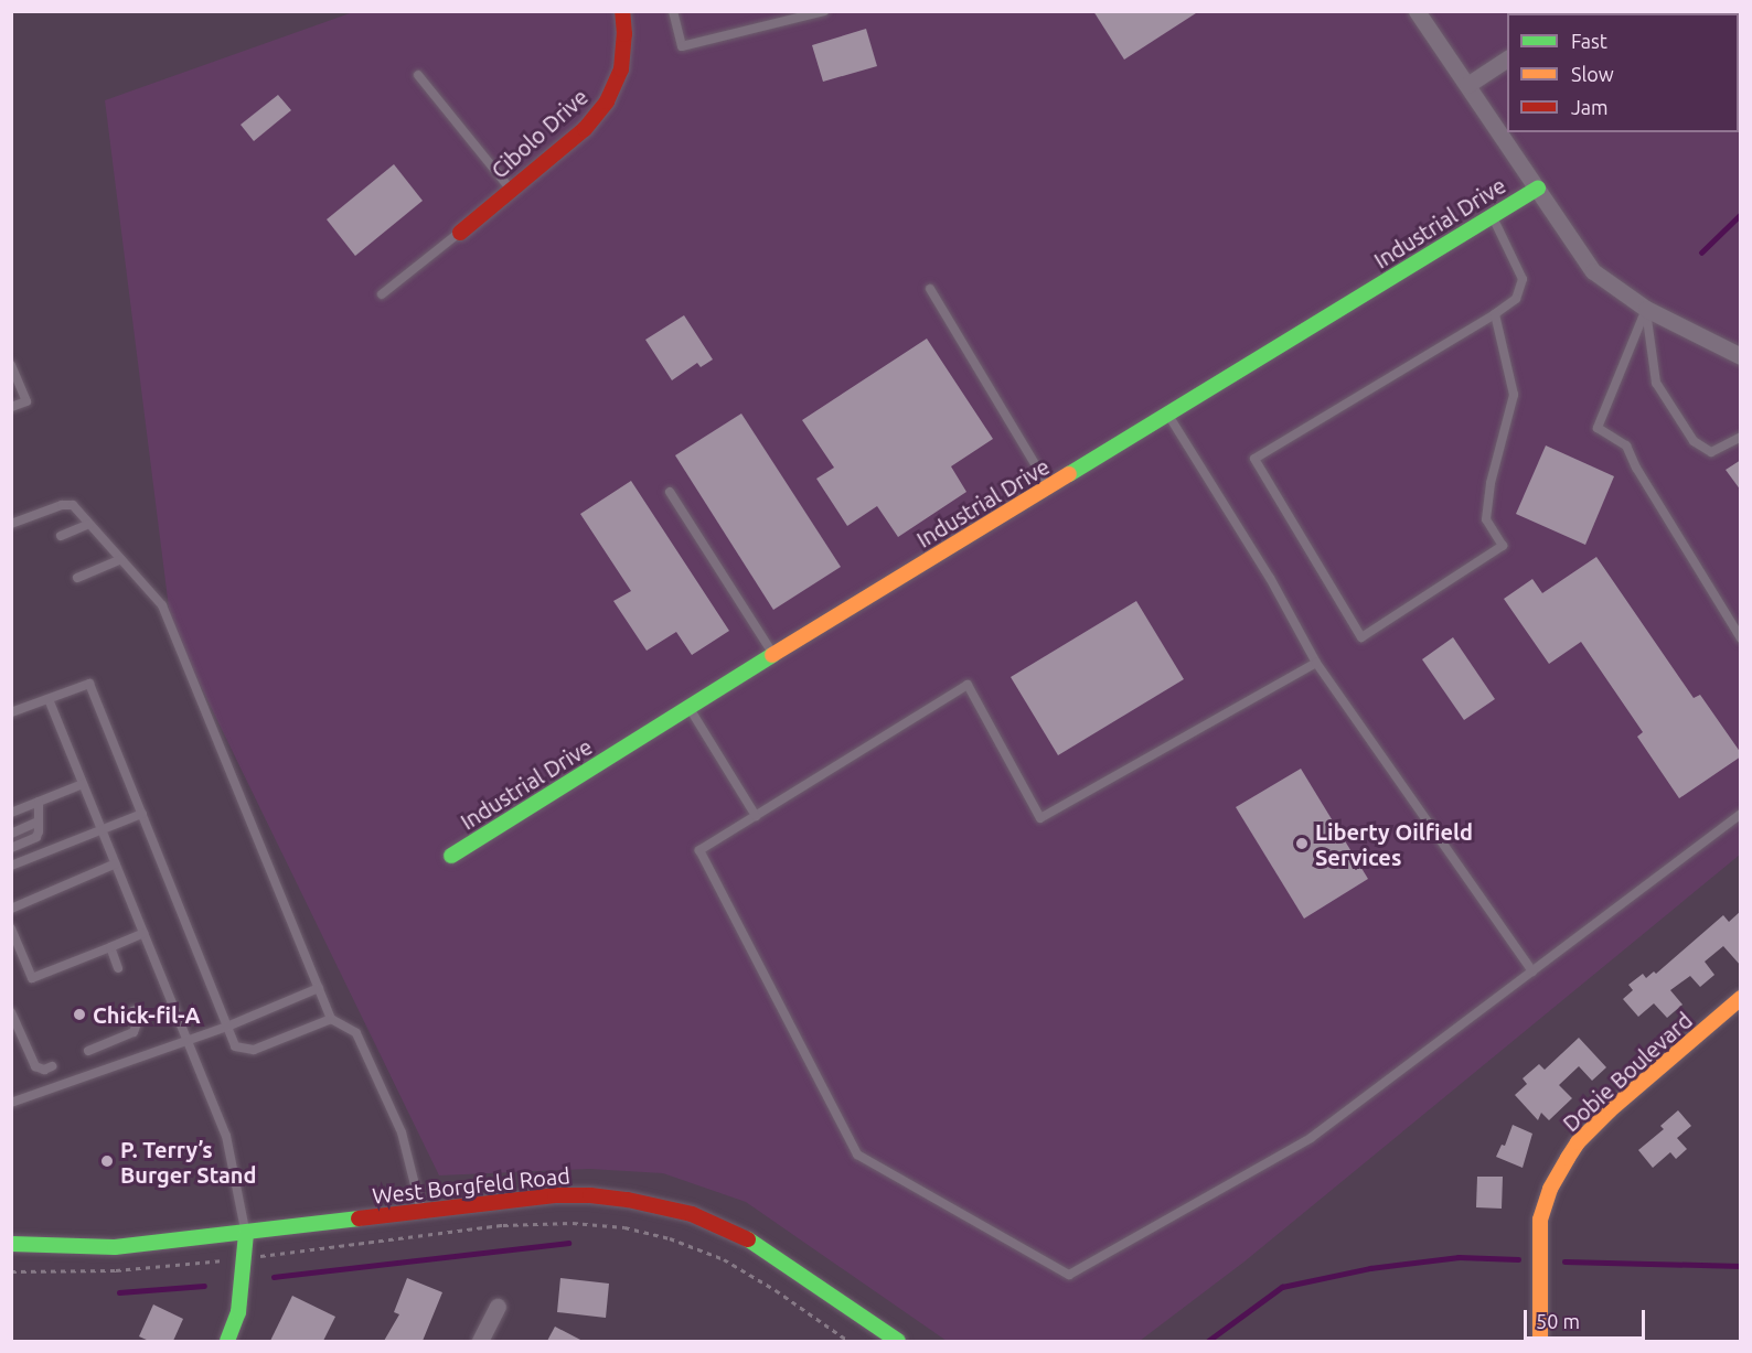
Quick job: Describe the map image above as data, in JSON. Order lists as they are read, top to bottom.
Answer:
{
  "streets": {
    "street": [
      "Cibolo Drive",
      "Industrial Drive",
      "Dobie Boulevard",
      "West Borgfeld Road"
    ]
  },
  "places": ["Liberty Oilfield Services", "Chick-fil-A", "P. Terry’s Burger Stand"],
  "legend": ["Fast", "Slow", "Jam"],
  "scale_bar": "50 m"
}
